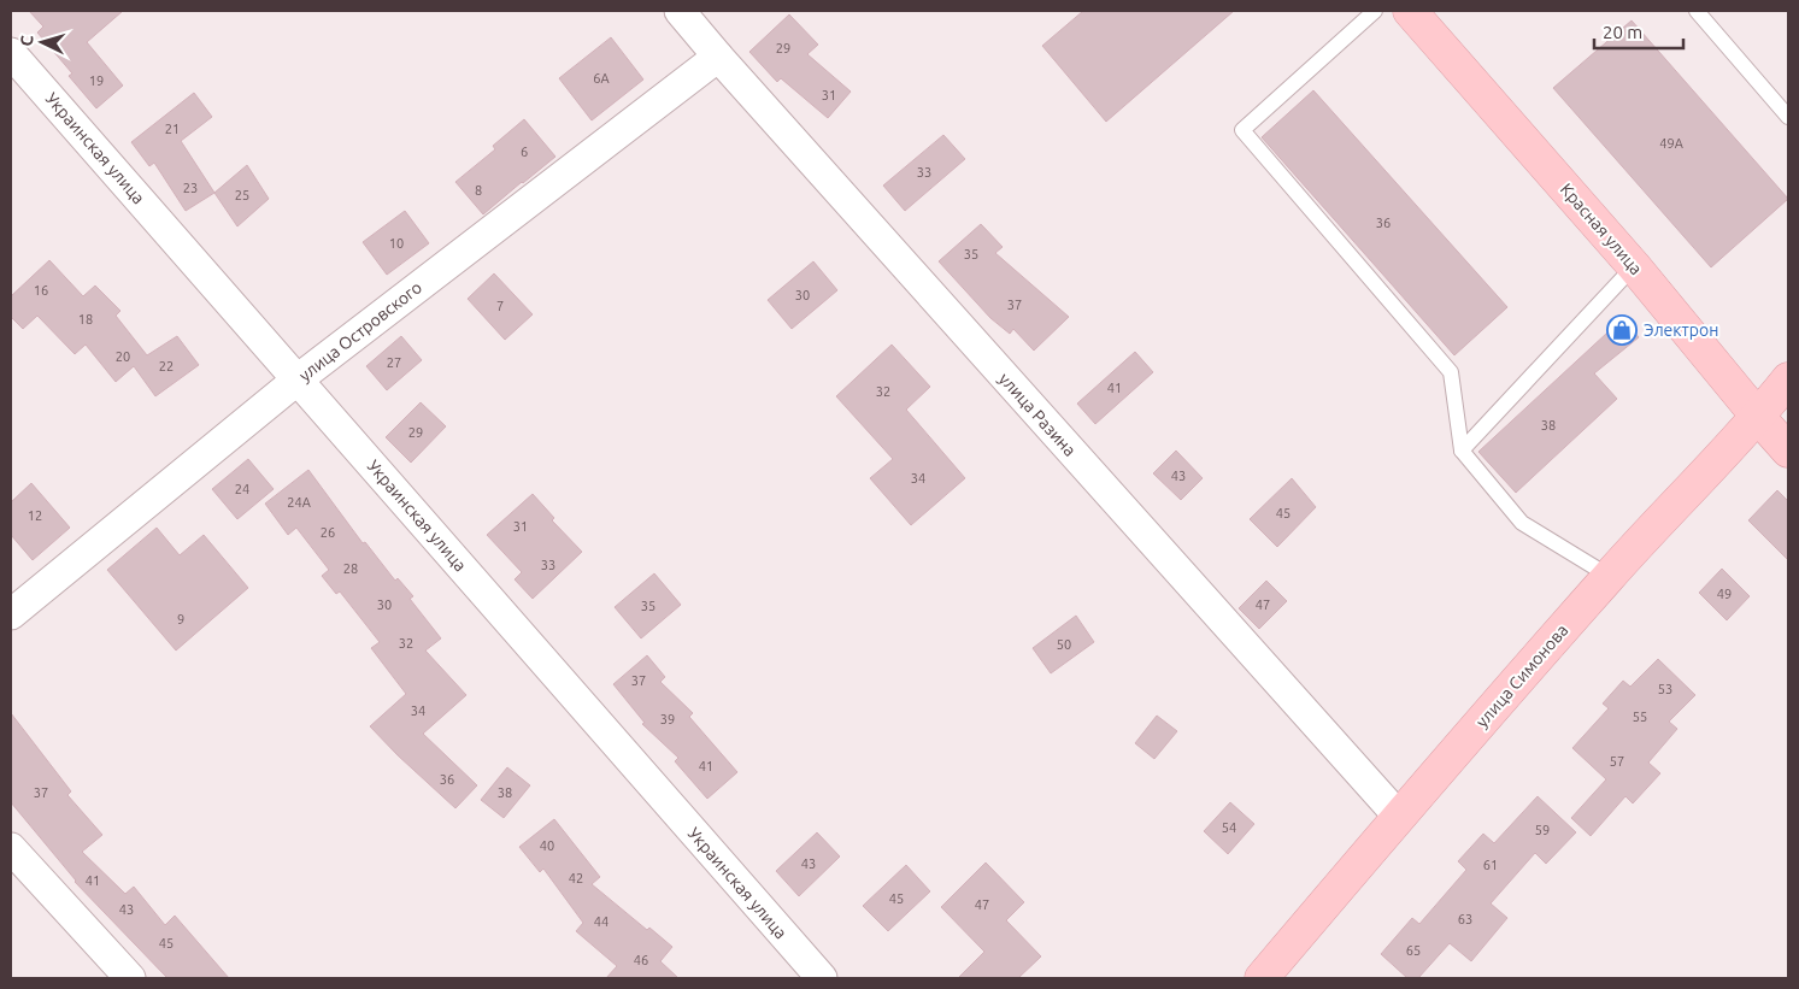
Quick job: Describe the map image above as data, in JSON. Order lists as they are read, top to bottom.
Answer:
{
  "streets": {
    "street": [
      "Украинская улица",
      "Красная улица",
      "улица Островского",
      "улица Разина",
      "улица Симонова"
    ]
  },
  "crossings": [
    ["Украинская улица", "улица Островского"],
    ["Красная улица", "улица Симонова"],
    ["улица Островского", "улица Разина"],
    ["улица Разина", "улица Симонова"]
  ],
  "places": {
    "shop": ["Электрон"]
  },
  "house_numbers": [
    "29",
    "6А",
    "19",
    "31",
    "21",
    "49А",
    "6",
    "33",
    "23",
    "8",
    "25",
    "36",
    "10",
    "35",
    "16",
    "30",
    "37",
    "7",
    "18",
    "20",
    "27",
    "22",
    "41",
    "32",
    "38",
    "29",
    "43",
    "34",
    "24",
    "24А",
    "45",
    "12",
    "31",
    "26",
    "33",
    "28",
    "49",
    "30",
    "47",
    "35",
    "9",
    "32",
    "50",
    "37",
    "53",
    "34",
    "55",
    "39",
    "57",
    "41",
    "36",
    "37",
    "38",
    "54",
    "59",
    "40",
    "43",
    "61",
    "42",
    "41",
    "45",
    "47",
    "43",
    "63",
    "44",
    "45",
    "65",
    "46"
  ],
  "scale_bar": "20 m",
  "north": "left"
}
